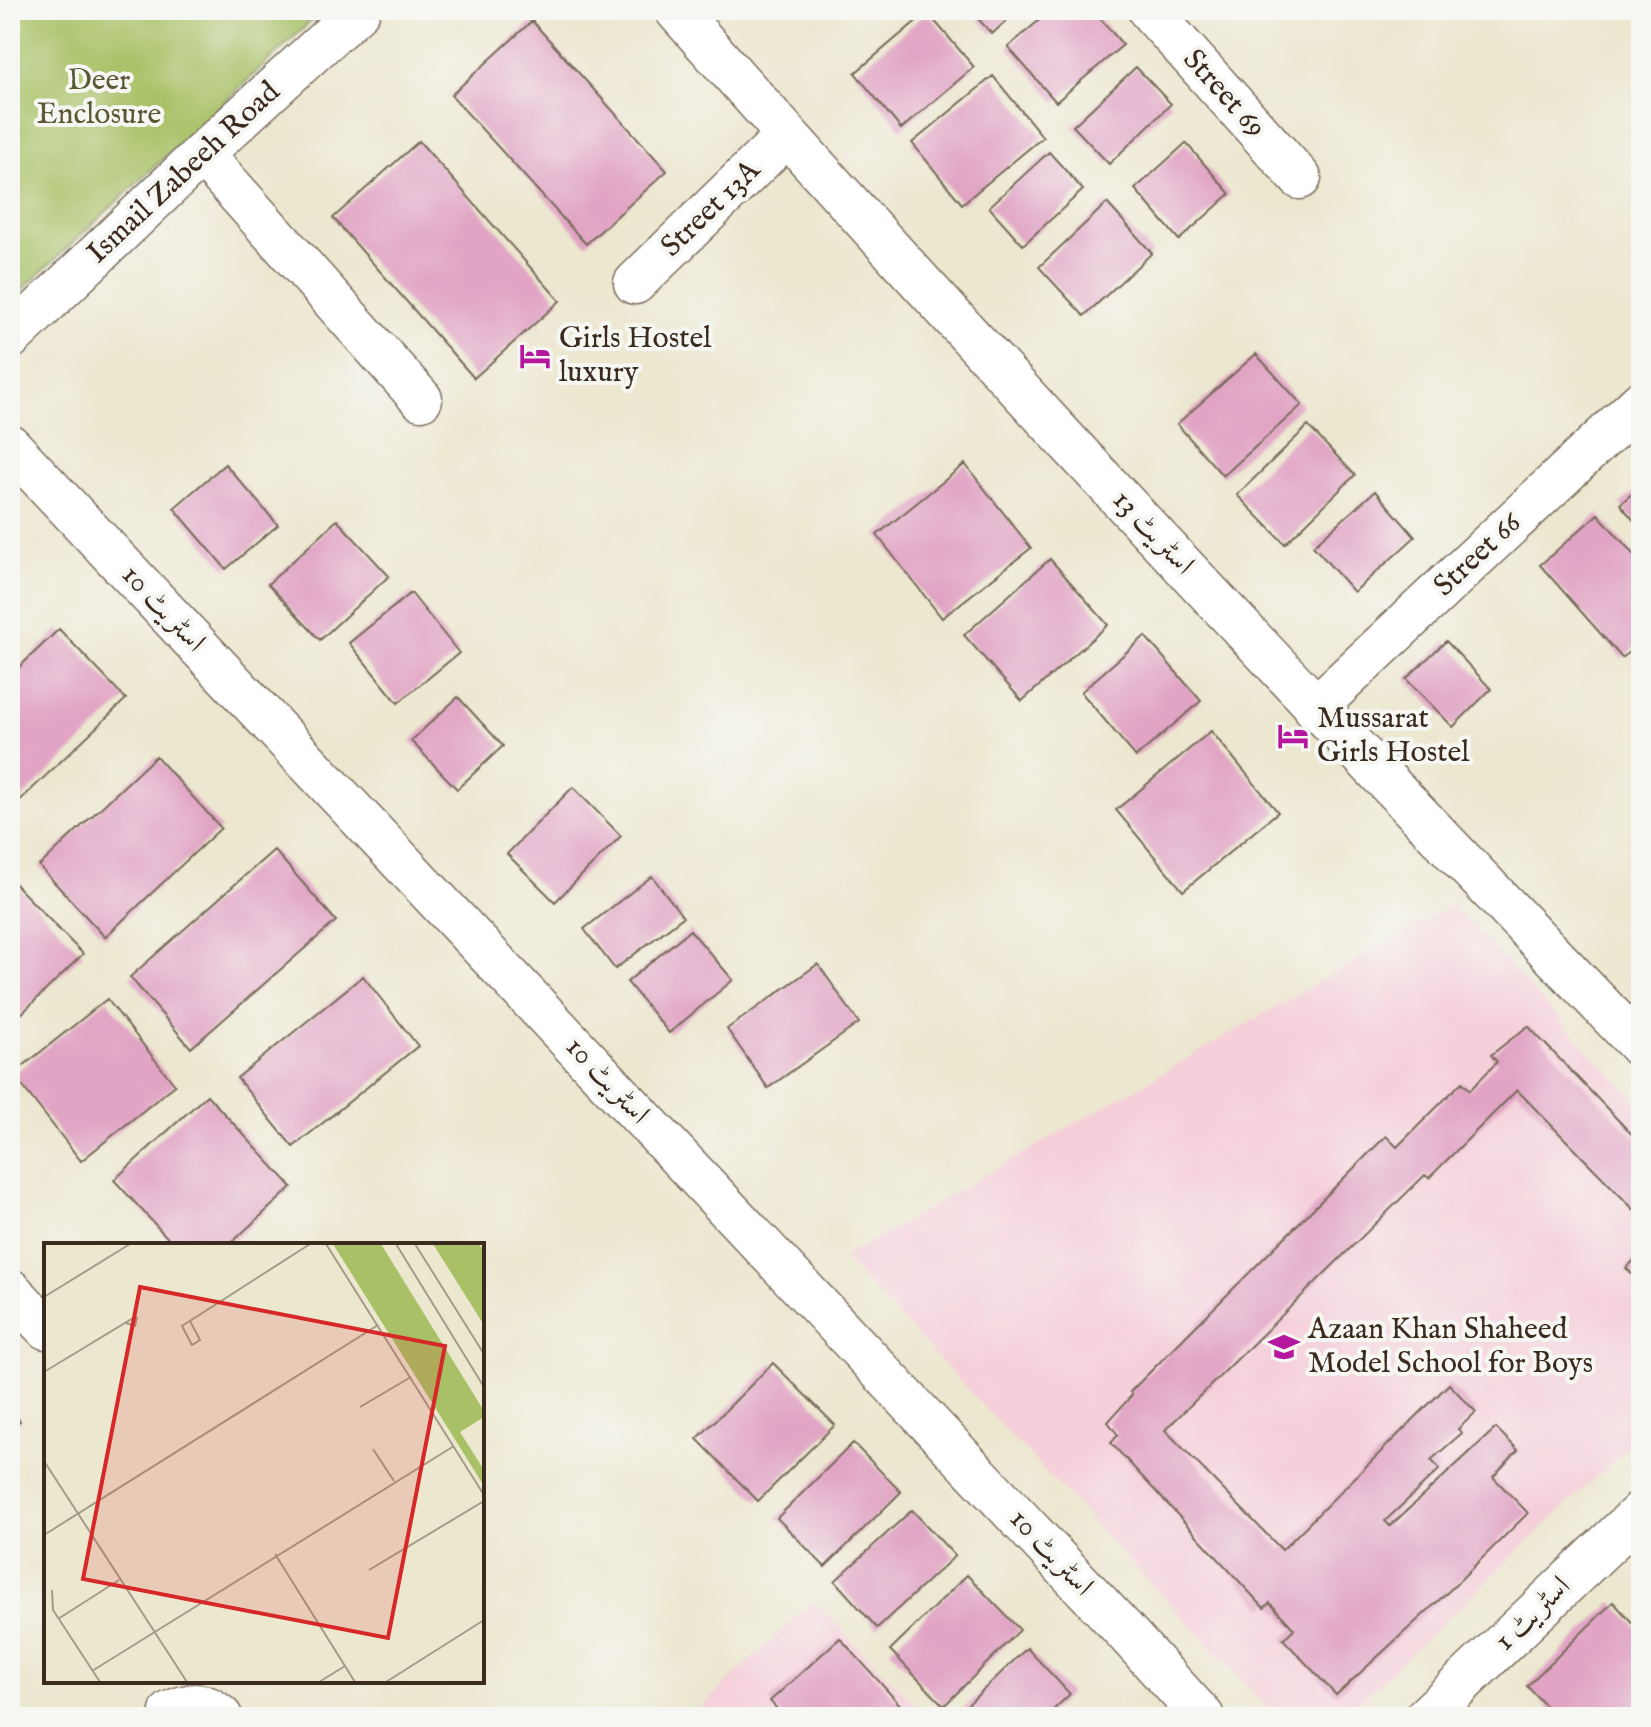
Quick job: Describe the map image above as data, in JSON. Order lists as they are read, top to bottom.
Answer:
{
  "streets": {
    "street": [
      "Street 69",
      "Ismail Zabeeh Road",
      "Street 13A",
      "اسٹریٹ 13",
      "Street 66",
      "اسٹریٹ 10",
      "اسٹریٹ 1"
    ]
  },
  "crossings": [
    ["Street 13A", "اسٹریٹ 13"],
    ["اسٹریٹ 13", "Street 66"]
  ],
  "parks": ["Deer Enclosure"],
  "places": {
    "hotel": ["Girls Hostel luxury", "Mussarat Girls Hostel"],
    "school or university": ["Azaan Khan Shaheed Model School for Boys"]
  }
}
